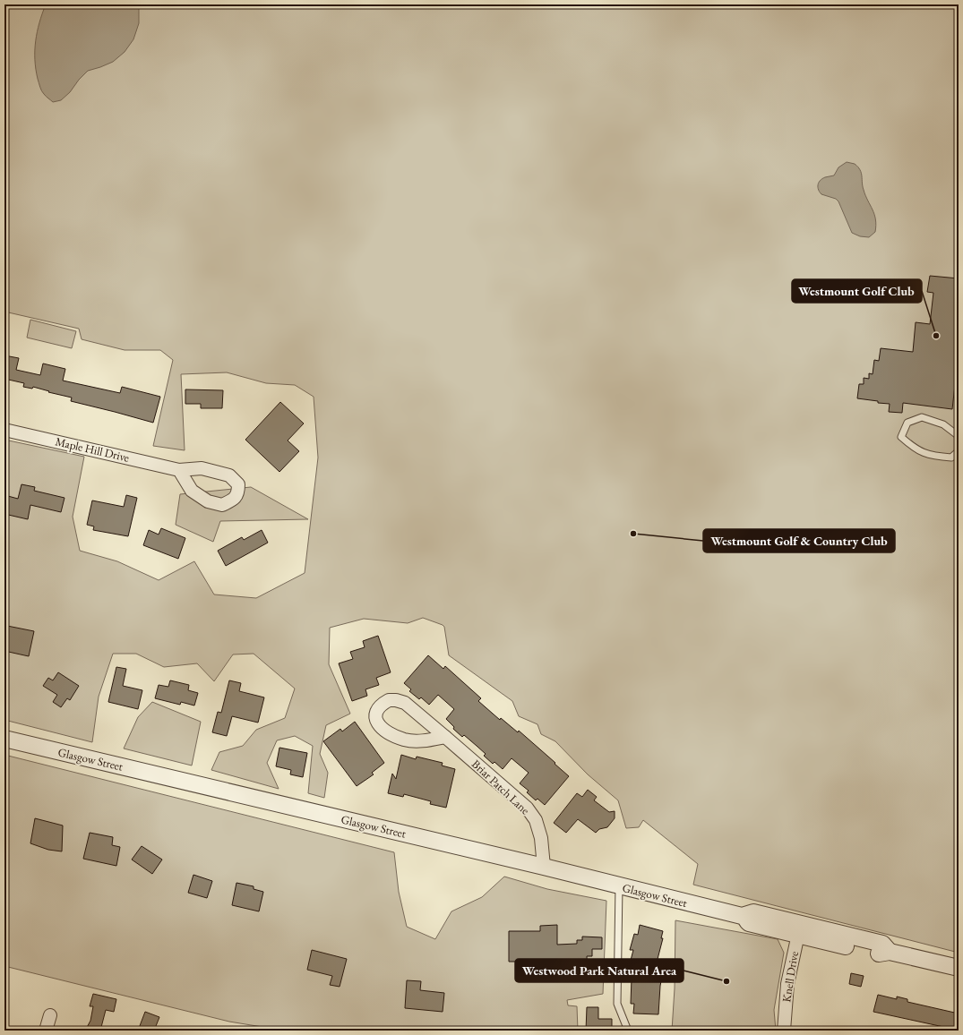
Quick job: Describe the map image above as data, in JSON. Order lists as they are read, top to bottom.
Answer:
{
  "streets": {
    "street": [
      "Maple Hill Drive",
      "Glasgow Street",
      "Briar Patch Lane",
      "Knell Drive"
    ]
  },
  "crossings": [
    ["Glasgow Street", "Briar Patch Lane"],
    ["Glasgow Street", "Knell Drive"]
  ],
  "places": ["Westmount Golf Club", "Westmount Golf & Country Club", "Westwood Park Natural Area"]
}
